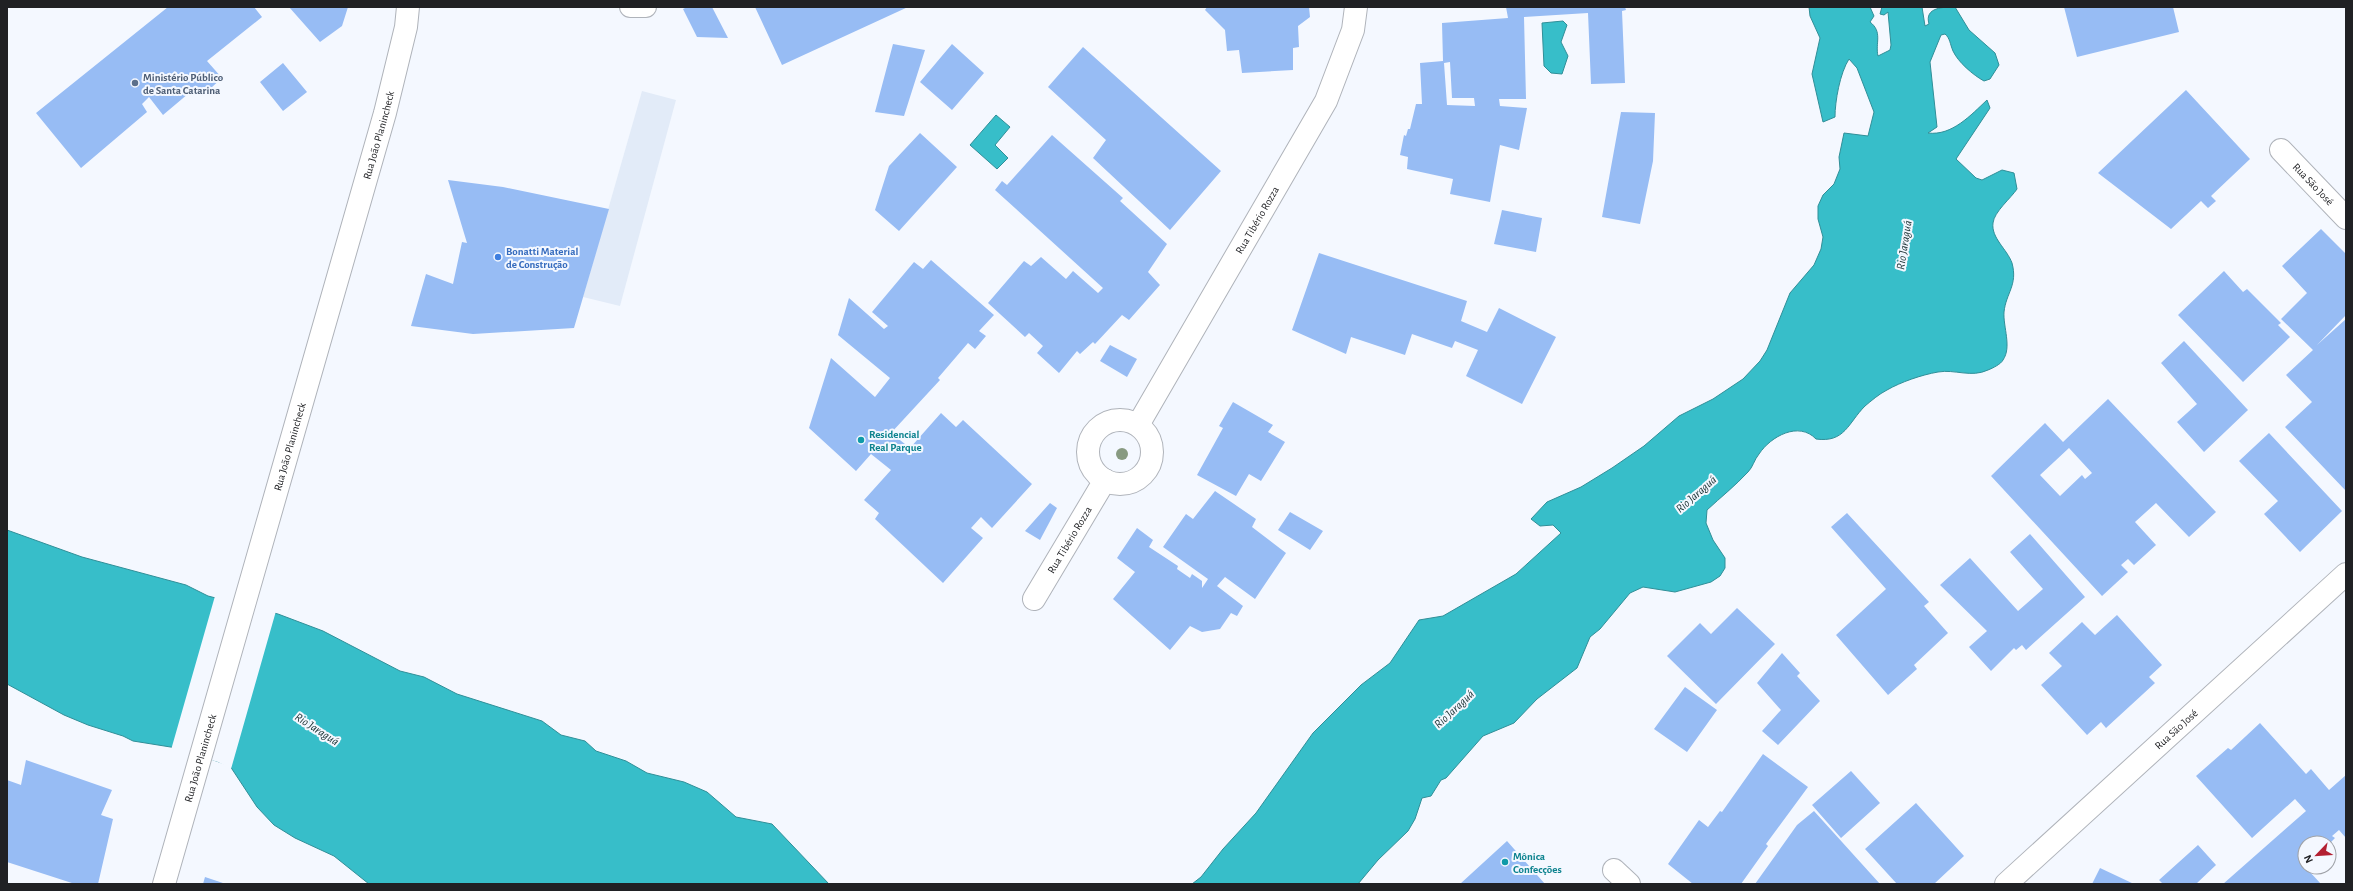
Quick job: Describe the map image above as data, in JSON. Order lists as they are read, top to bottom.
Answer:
{
  "streets": {
    "street": ["Rua João Planincheck", "Rua São José", "Rua Tibério Rozza"]
  },
  "water": ["Rio Jaraguá"],
  "places": [
    "Ministério Público de Santa Catarina",
    "Bonatti Material de Construção",
    "Residencial Real Parque",
    "Mônica Confecções"
  ],
  "north": "bottom left"
}
